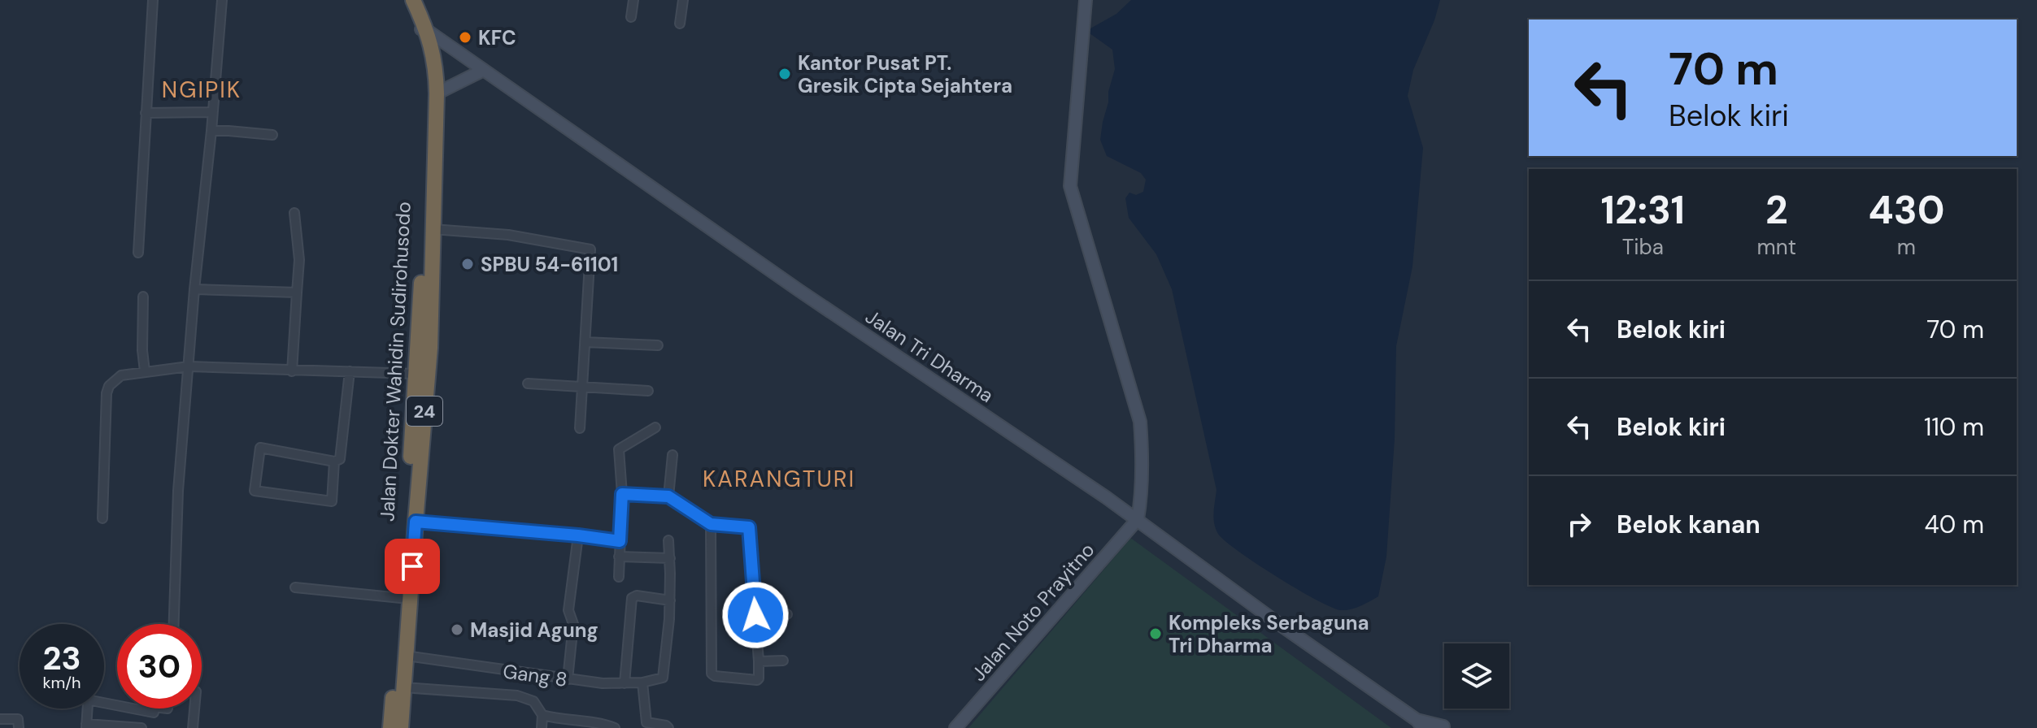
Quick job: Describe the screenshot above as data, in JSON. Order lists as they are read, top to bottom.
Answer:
{
  "streets": {
    "highway": ["Jalan Dokter Wahidin Sudirohusodo", "24"],
    "main road": ["Jalan Tri Dharma", "Jalan Noto Prayitno"],
    "street": ["Gang 8"]
  },
  "crossings": [
    ["Jalan Tri Dharma", "Jalan Dokter Wahidin Sudirohusodo"],
    ["Jalan Tri Dharma", "Jalan Noto Prayitno"],
    ["Jalan Dokter Wahidin Sudirohusodo", "Gang 8"]
  ],
  "districts": ["NGIPIK", "KARANGTURI"],
  "places": [
    "KFC",
    "Kantor Pusat PT. Gresik Cipta Sejahtera",
    "SPBU 54-61101",
    "Masjid Agung",
    "Kompleks Serbaguna Tri Dharma"
  ],
  "page": {
    "turn": ["70 m", "Belok kiri"],
    "eta": [
      "12:31",
      "Tiba",
      "2",
      "mnt",
      "430",
      "m"
    ],
    "list": [
      {
        "name": "Belok kiri",
        "value": "70 m"
      },
      {
        "name": "Belok kiri",
        "value": "110 m"
      },
      {
        "name": "Belok kanan",
        "value": "40 m"
      }
    ],
    "speed": "23 km/h",
    "limit": "30"
  }
}
